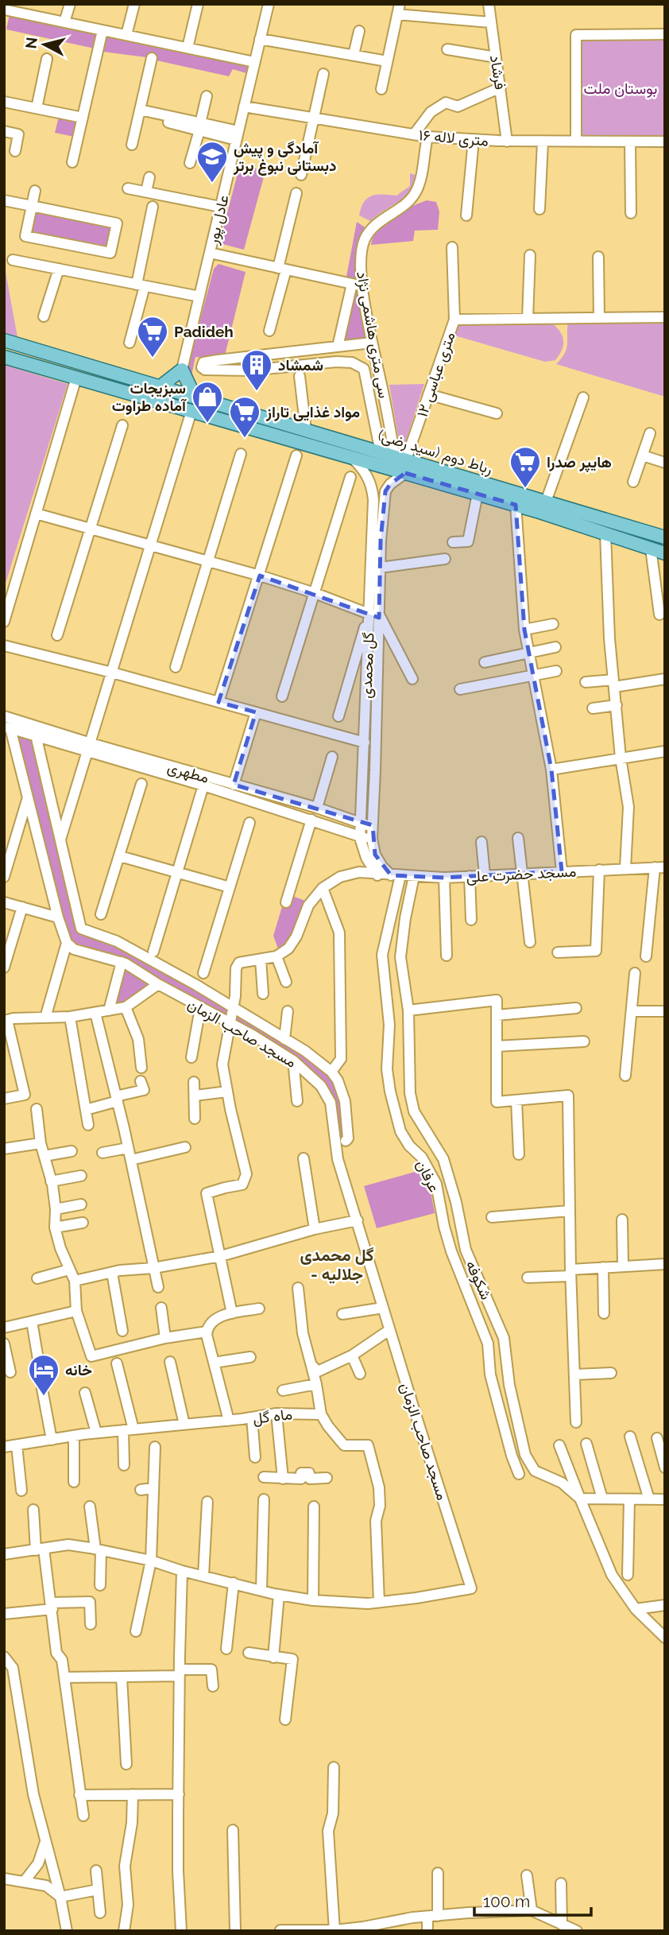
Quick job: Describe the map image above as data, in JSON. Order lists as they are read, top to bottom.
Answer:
{
  "streets": {
    "main road": ["رباط دوم (سید رضی)"],
    "street": [
      "فرشاد",
      "۱۶ متری لاله",
      "عادل پور",
      "سی متری هاشمی نژاد",
      "۱۲ متری عباسی",
      "گل محمدی",
      "مطهری",
      "مسجد حضرت علی",
      "مسجد صاحب الزمان",
      "عرفان",
      "شکوفه",
      "ماه گل"
    ]
  },
  "crossings": [
    ["فرشاد", "۱۶ متری لاله"],
    ["۱۶ متری لاله", "عادل پور"],
    ["۱۶ متری لاله", "سی متری هاشمی نژاد"],
    ["سی متری هاشمی نژاد", "۱۲ متری عباسی"],
    ["سی متری هاشمی نژاد", "رباط دوم (سید رضی)"],
    ["۱۲ متری عباسی", "رباط دوم (سید رضی)"],
    ["رباط دوم (سید رضی)", "گل محمدی"],
    ["گل محمدی", "مطهری"],
    ["گل محمدی", "مسجد حضرت علی"],
    ["گل محمدی", "عرفان"],
    ["مسجد حضرت علی", "عرفان"],
    ["مسجد حضرت علی", "شکوفه"]
  ],
  "districts": ["گل محمدی - جلالیه"],
  "parks": ["بوستان ملت"],
  "places": {
    "school or university": ["آمادگی و پیش دبستانی نبوغ برتر"],
    "supermarket": ["Padideh", "مواد غذایی تاراز", "هایپر صدرا"],
    "building": ["شمشاد"],
    "shop": ["سبزیجات آماده طراوت"],
    "hotel": ["خانه"]
  },
  "scale_bar": "100 m",
  "north": "left"
}
